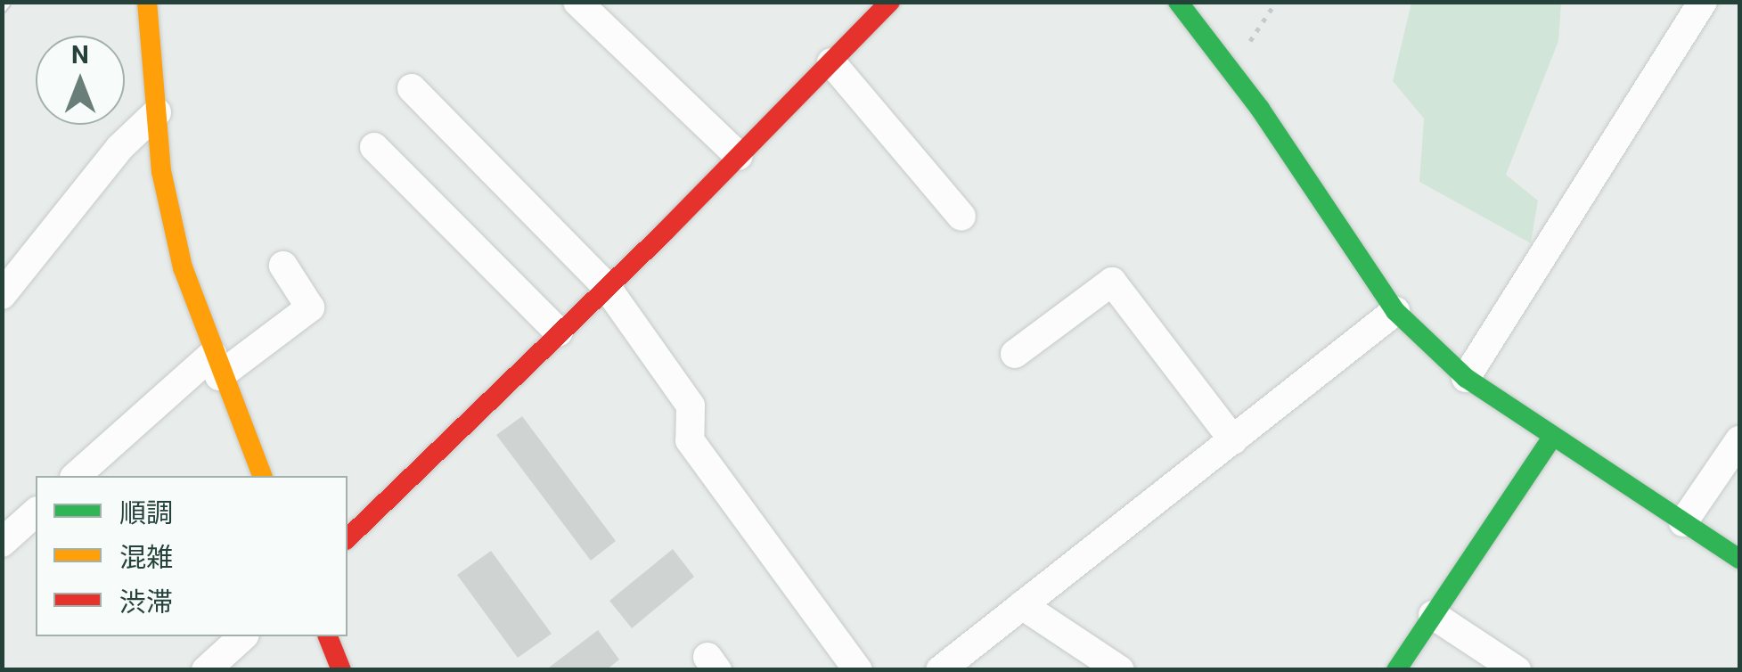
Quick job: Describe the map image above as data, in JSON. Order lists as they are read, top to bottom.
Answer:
{
  "legend": ["順調", "混雑", "渋滞"],
  "north": "top"
}
